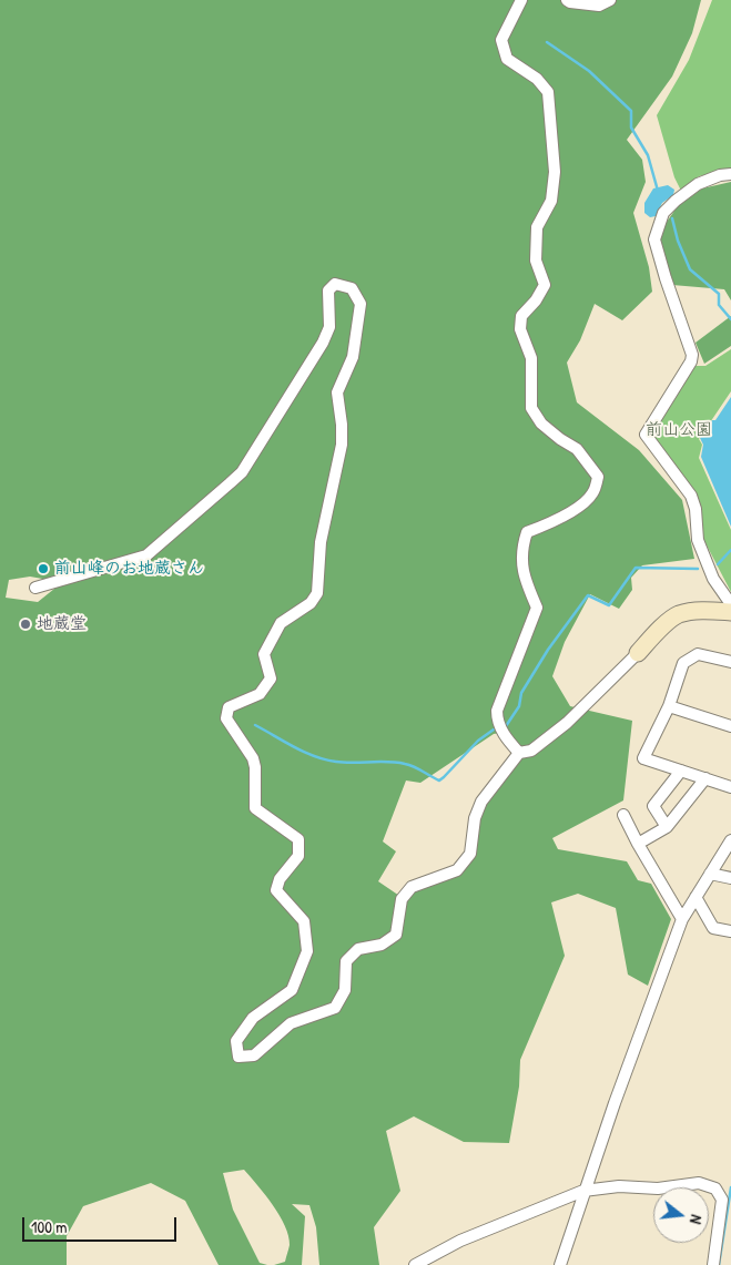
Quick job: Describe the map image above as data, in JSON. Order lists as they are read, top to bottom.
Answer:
{
  "parks": ["前山公園"],
  "places": ["前山峰のお地蔵さん", "地蔵堂"],
  "scale_bar": "100 m",
  "north": "right"
}
